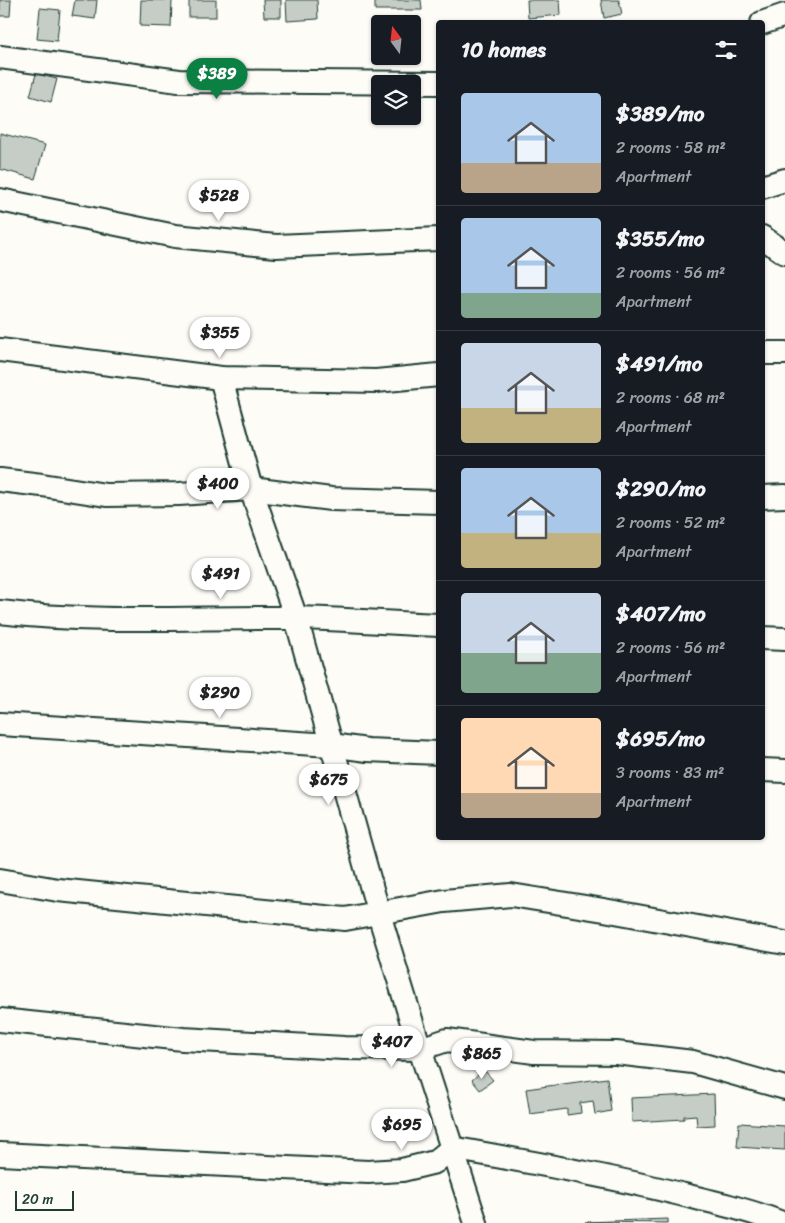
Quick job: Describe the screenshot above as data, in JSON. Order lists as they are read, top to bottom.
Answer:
{
  "scale_bar": "20 m",
  "north": "top",
  "page": {
    "heading": "10 homes",
    "price": [
      "$389",
      "$528",
      "$355",
      "$400",
      "$491",
      "$290",
      "$675",
      "$407",
      "$865",
      "$695"
    ],
    "list": [
      {
        "name": "$389/mo",
        "note": "2 rooms · 58 m² · Apartment"
      },
      {
        "name": "$355/mo",
        "note": "2 rooms · 56 m² · Apartment"
      },
      {
        "name": "$491/mo",
        "note": "2 rooms · 68 m² · Apartment"
      },
      {
        "name": "$290/mo",
        "note": "2 rooms · 52 m² · Apartment"
      },
      {
        "name": "$407/mo",
        "note": "2 rooms · 56 m² · Apartment"
      },
      {
        "name": "$695/mo",
        "note": "3 rooms · 83 m² · Apartment"
      }
    ],
    "scale": "20 m"
  }
}
